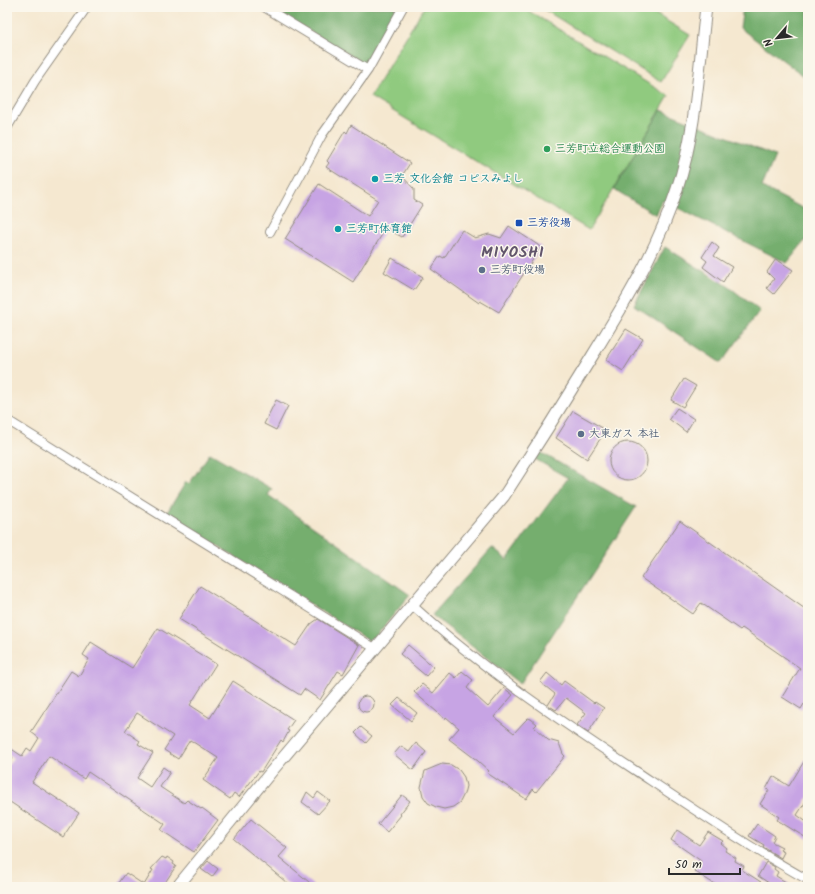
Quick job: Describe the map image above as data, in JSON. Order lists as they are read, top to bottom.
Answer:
{
  "districts": ["MIYOSHI"],
  "places": {
    "other": [
      "三芳町立総合運動公園",
      "三芳 文化会館 コピスみよし",
      "三芳町体育館",
      "三芳町役場",
      "大東ガス 本社"
    ],
    "transit": ["三芳役場"]
  },
  "scale_bar": "50 m",
  "north": "bottom left"
}
